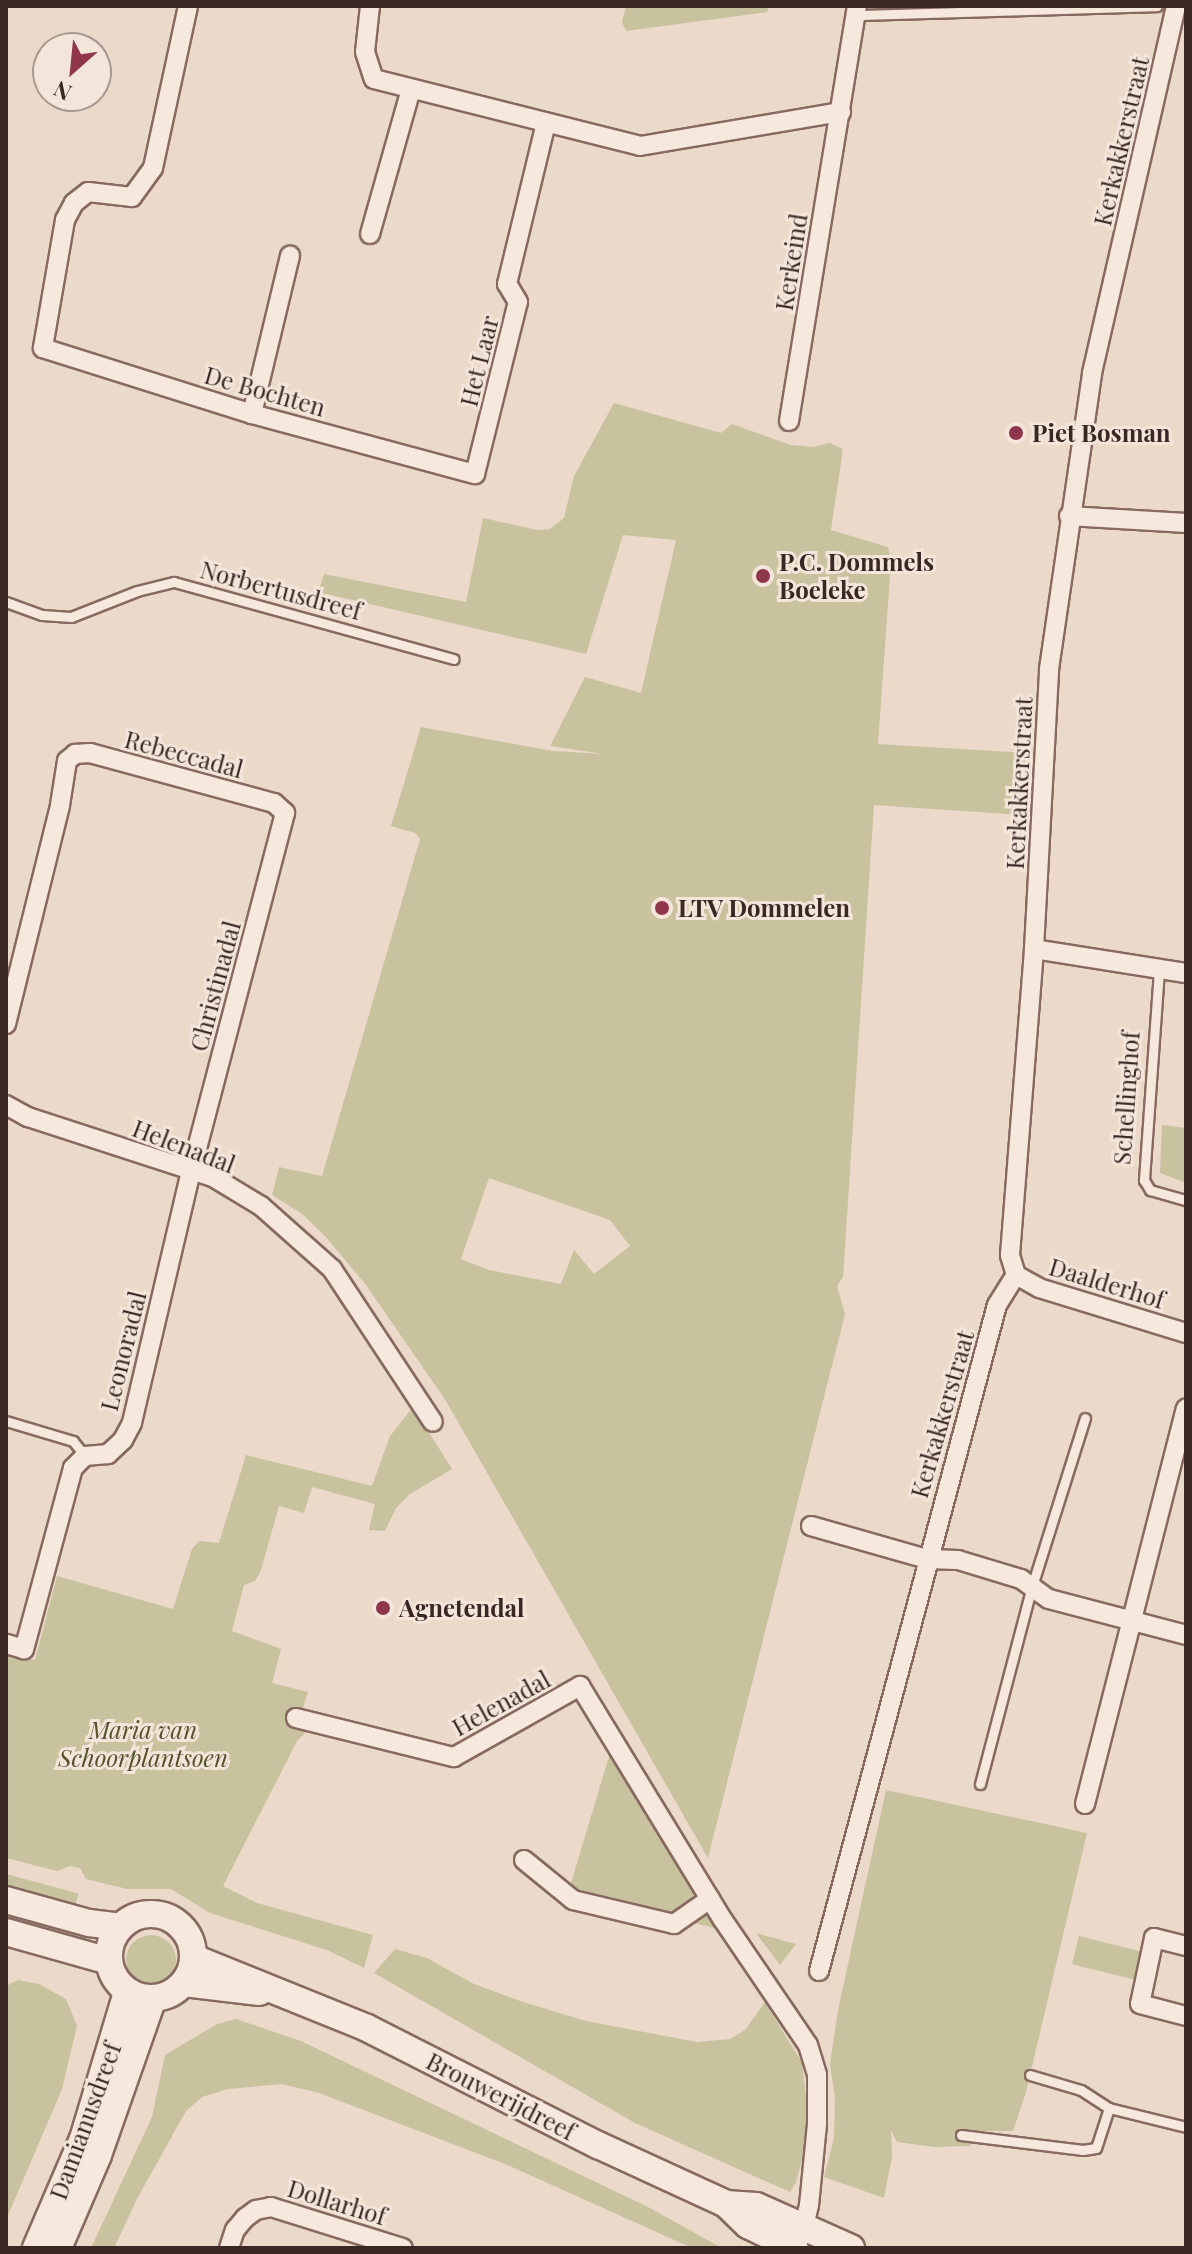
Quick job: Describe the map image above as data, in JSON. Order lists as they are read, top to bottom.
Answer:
{
  "streets": {
    "street": [
      "Kerkakkerstraat",
      "Kerkeind",
      "Het Laar",
      "De Bochten",
      "Rebeccadal",
      "Christinadal",
      "Helenadal",
      "Daalderhof",
      "Leonoradal",
      "Brouwerijdreef",
      "Damianusdreef",
      "Dollarhof"
    ],
    "lane": ["Norbertusdreef", "Schellinghof"]
  },
  "crossings": [
    ["Kerkakkerstraat", "Daalderhof"],
    ["Het Laar", "De Bochten"],
    ["Rebeccadal", "Christinadal"],
    ["Christinadal", "Helenadal"],
    ["Christinadal", "Leonoradal"],
    ["Helenadal", "Leonoradal"],
    ["Helenadal", "Brouwerijdreef"],
    ["Brouwerijdreef", "Damianusdreef"]
  ],
  "parks": ["Maria van Schoorplantsoen"],
  "places": [
    "Piet Bosman",
    "P.C. Dommels Boeleke",
    "LTV Dommelen",
    "Agnetendal"
  ],
  "north": "bottom left"
}
